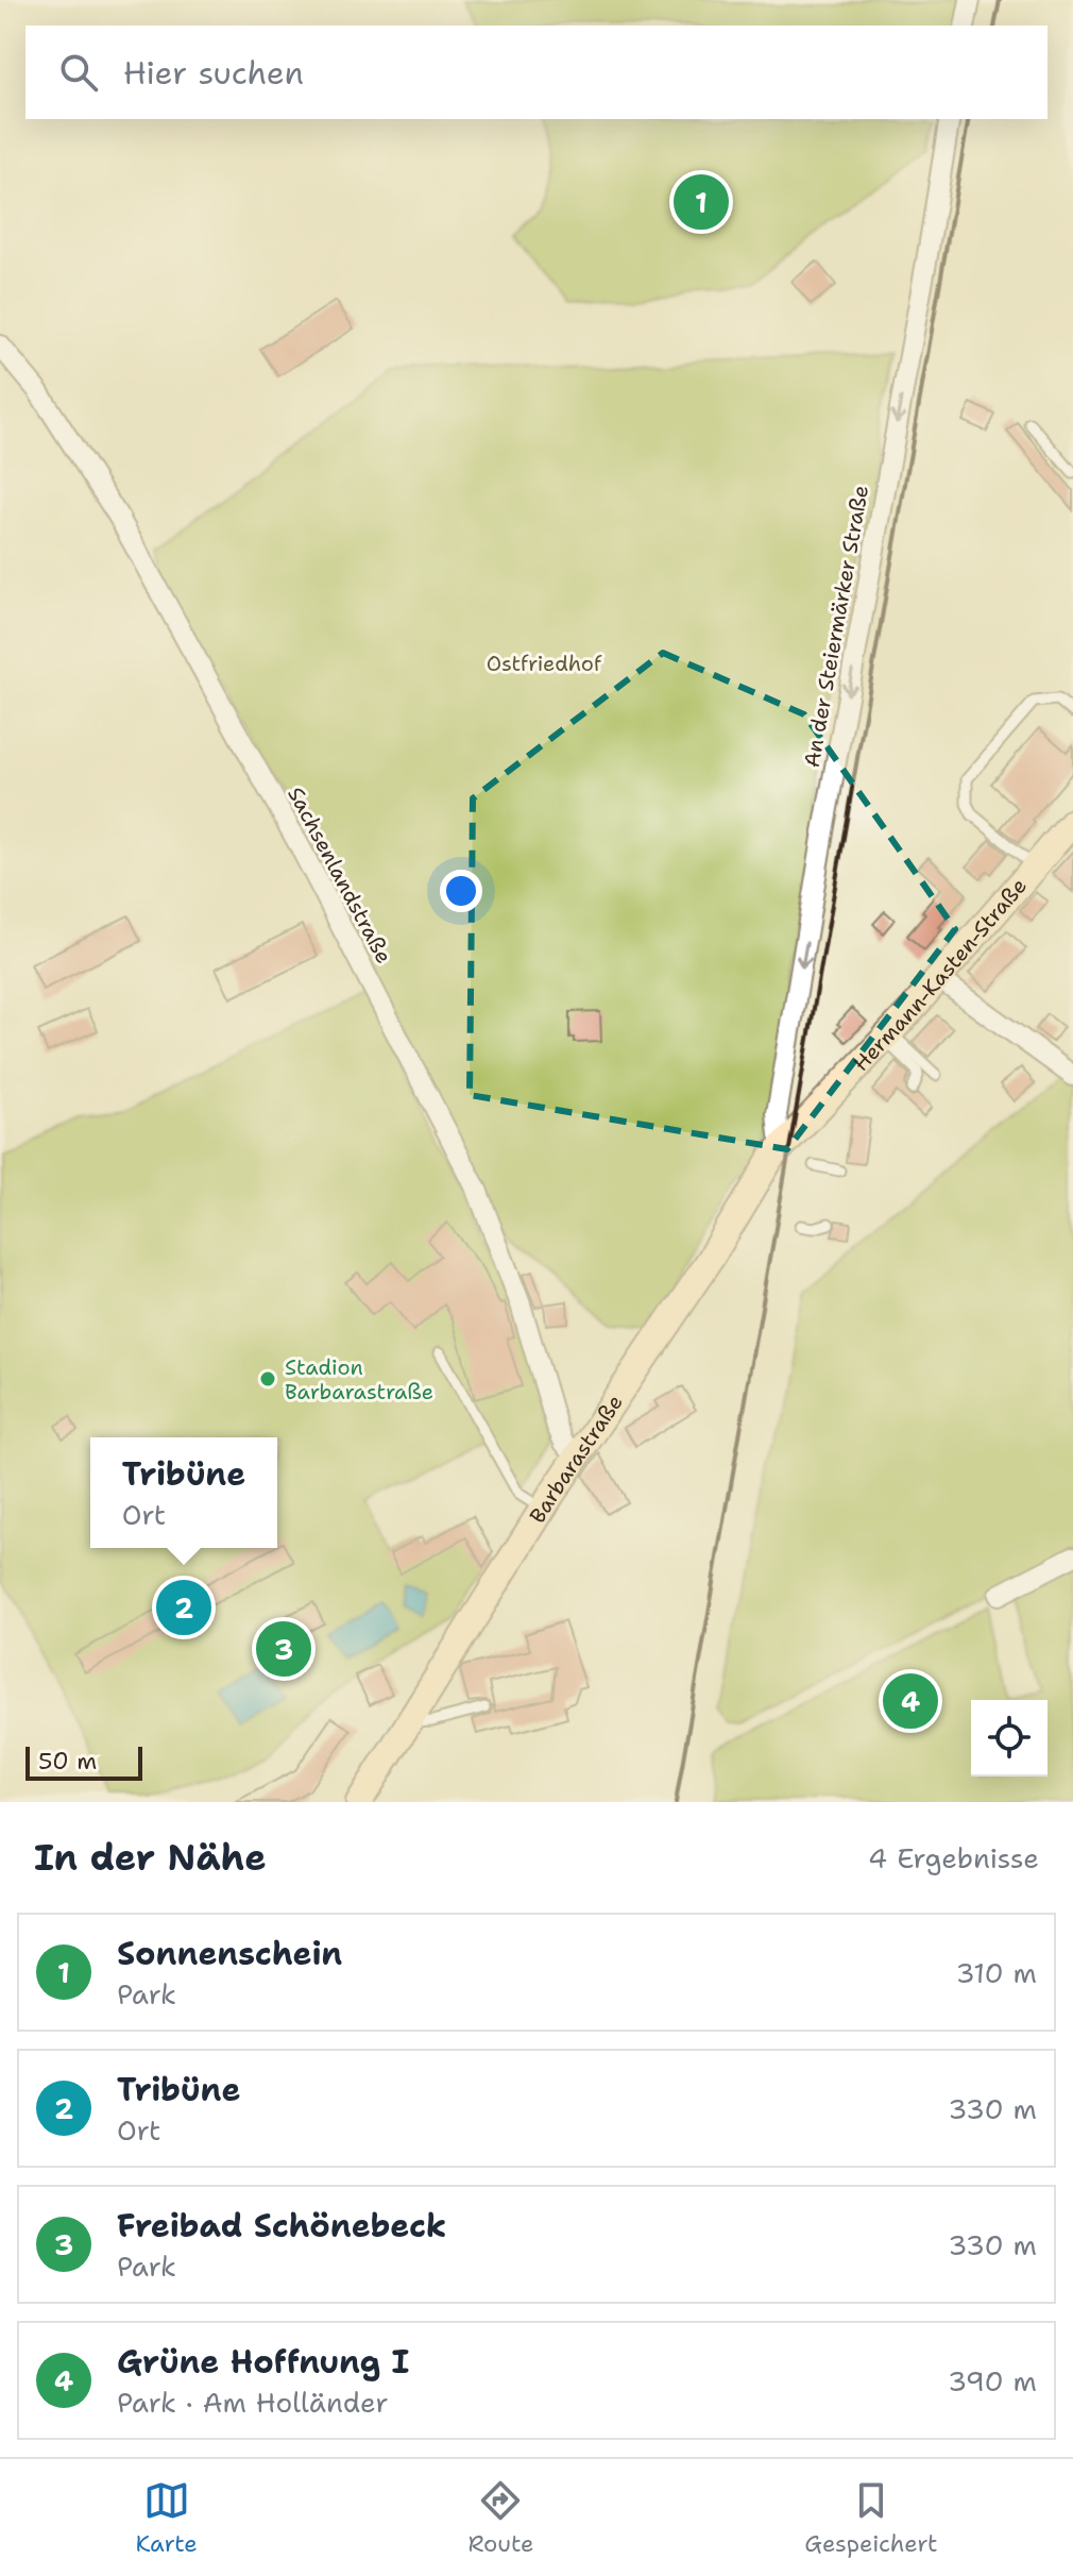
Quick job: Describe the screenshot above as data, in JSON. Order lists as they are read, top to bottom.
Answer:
{
  "streets": {
    "street": [
      "An der Steiermärker Straße",
      "Sachsenlandstraße",
      "Hermann-Kasten-Straße",
      "Barbarastraße"
    ]
  },
  "crossings": [
    ["An der Steiermärker Straße", "Barbarastraße"],
    ["Sachsenlandstraße", "Barbarastraße"],
    ["Hermann-Kasten-Straße", "Barbarastraße"]
  ],
  "one_way": ["An der Steiermärker Straße"],
  "parks": ["Ostfriedhof"],
  "places": ["Stadion Barbarastraße"],
  "scale_bar": "50 m",
  "page": {
    "search": "Hier suchen",
    "pins": [
      "1",
      "2",
      "3",
      "4"
    ],
    "popup": ["Tribüne", "Ort"],
    "scale": "50 m",
    "heading": ["In der Nähe", "4 Ergebnisse"],
    "list": [
      {
        "mark": "1",
        "name": "Sonnenschein",
        "note": "Park",
        "value": "310 m"
      },
      {
        "mark": "2",
        "name": "Tribüne",
        "note": "Ort",
        "value": "330 m"
      },
      {
        "mark": "3",
        "name": "Freibad Schönebeck",
        "note": "Park",
        "value": "330 m"
      },
      {
        "mark": "4",
        "name": "Grüne Hoffnung I",
        "note": "Park · Am Holländer",
        "value": "390 m"
      }
    ],
    "nav": ["Karte", "Route", "Gespeichert"]
  }
}
